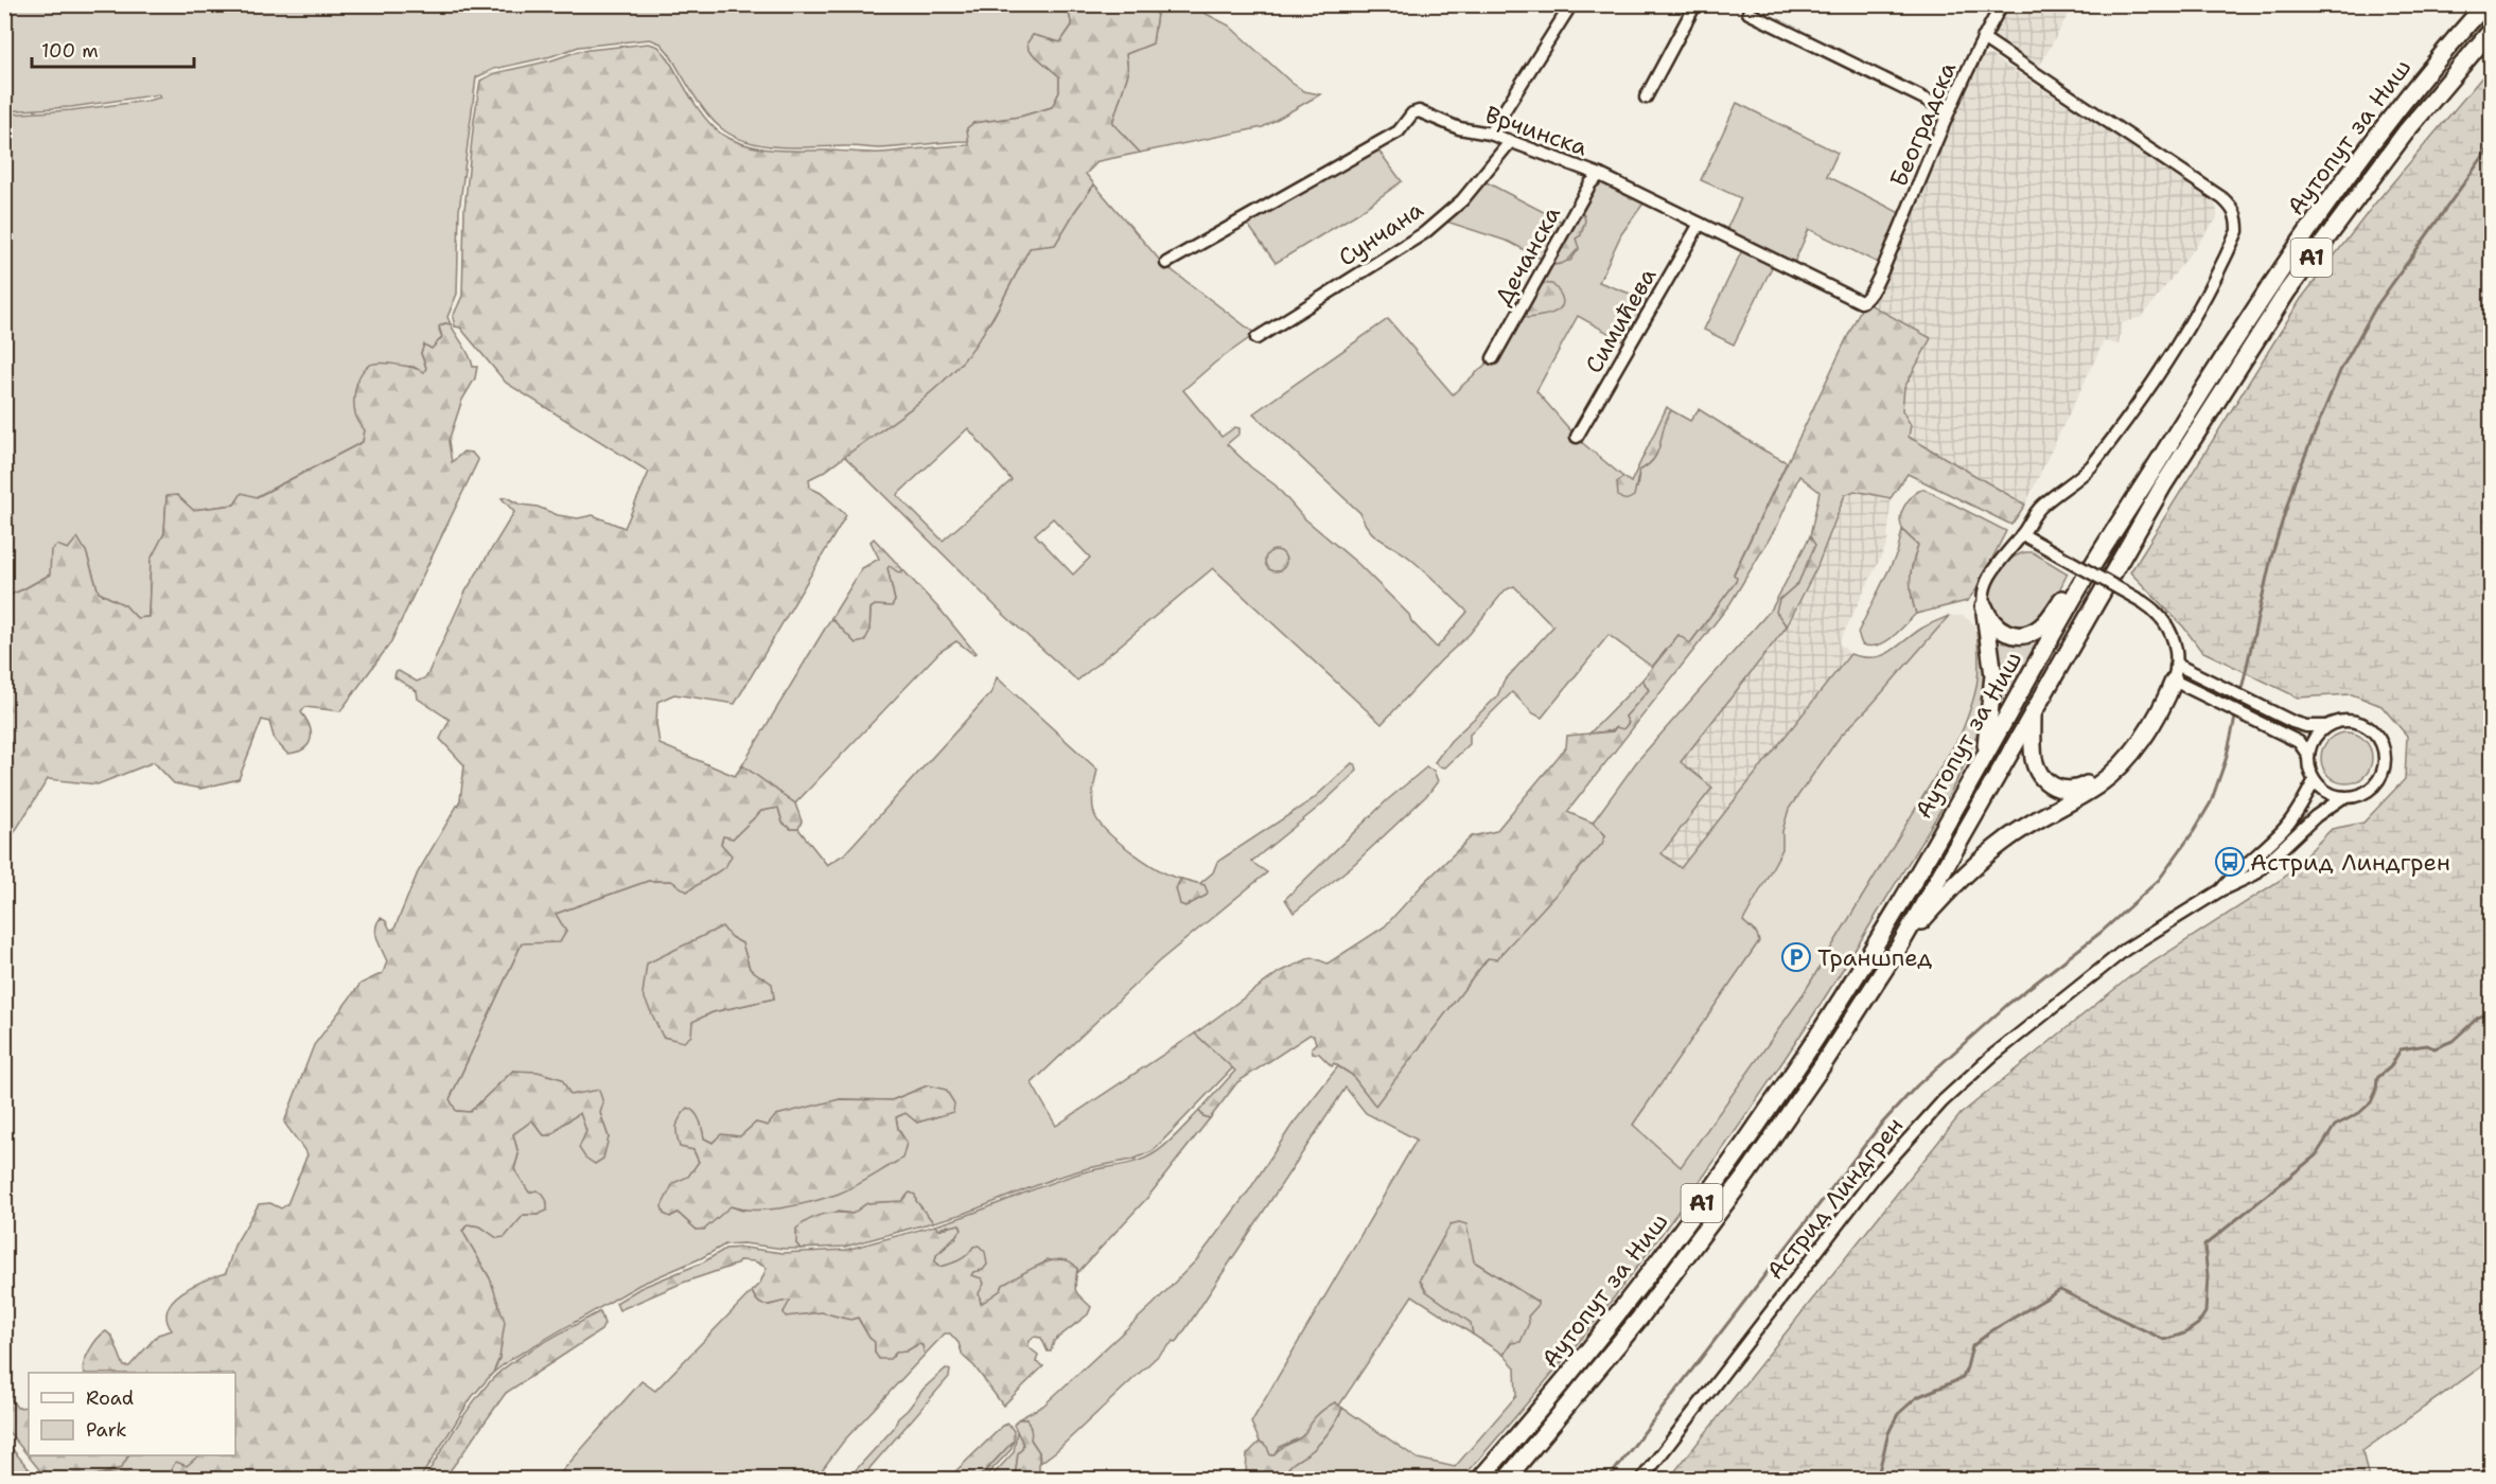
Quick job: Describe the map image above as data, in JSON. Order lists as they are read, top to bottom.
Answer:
{
  "streets": {
    "highway": ["Аутопут за Ниш", "A1"],
    "street": [
      "Београдска",
      "Врчинска",
      "Сунчана",
      "Дечанска",
      "Симићева",
      "Астрид Линдгрен"
    ]
  },
  "crossings": [
    ["Београдска", "Врчинска"],
    ["Врчинска", "Сунчана"],
    ["Врчинска", "Дечанска"],
    ["Врчинска", "Симићева"]
  ],
  "places": {
    "bus stop": ["Астрид Линдгрен"],
    "parking": ["Траншпед"]
  },
  "legend": ["Road", "Park"],
  "scale_bar": "100 m"
}
